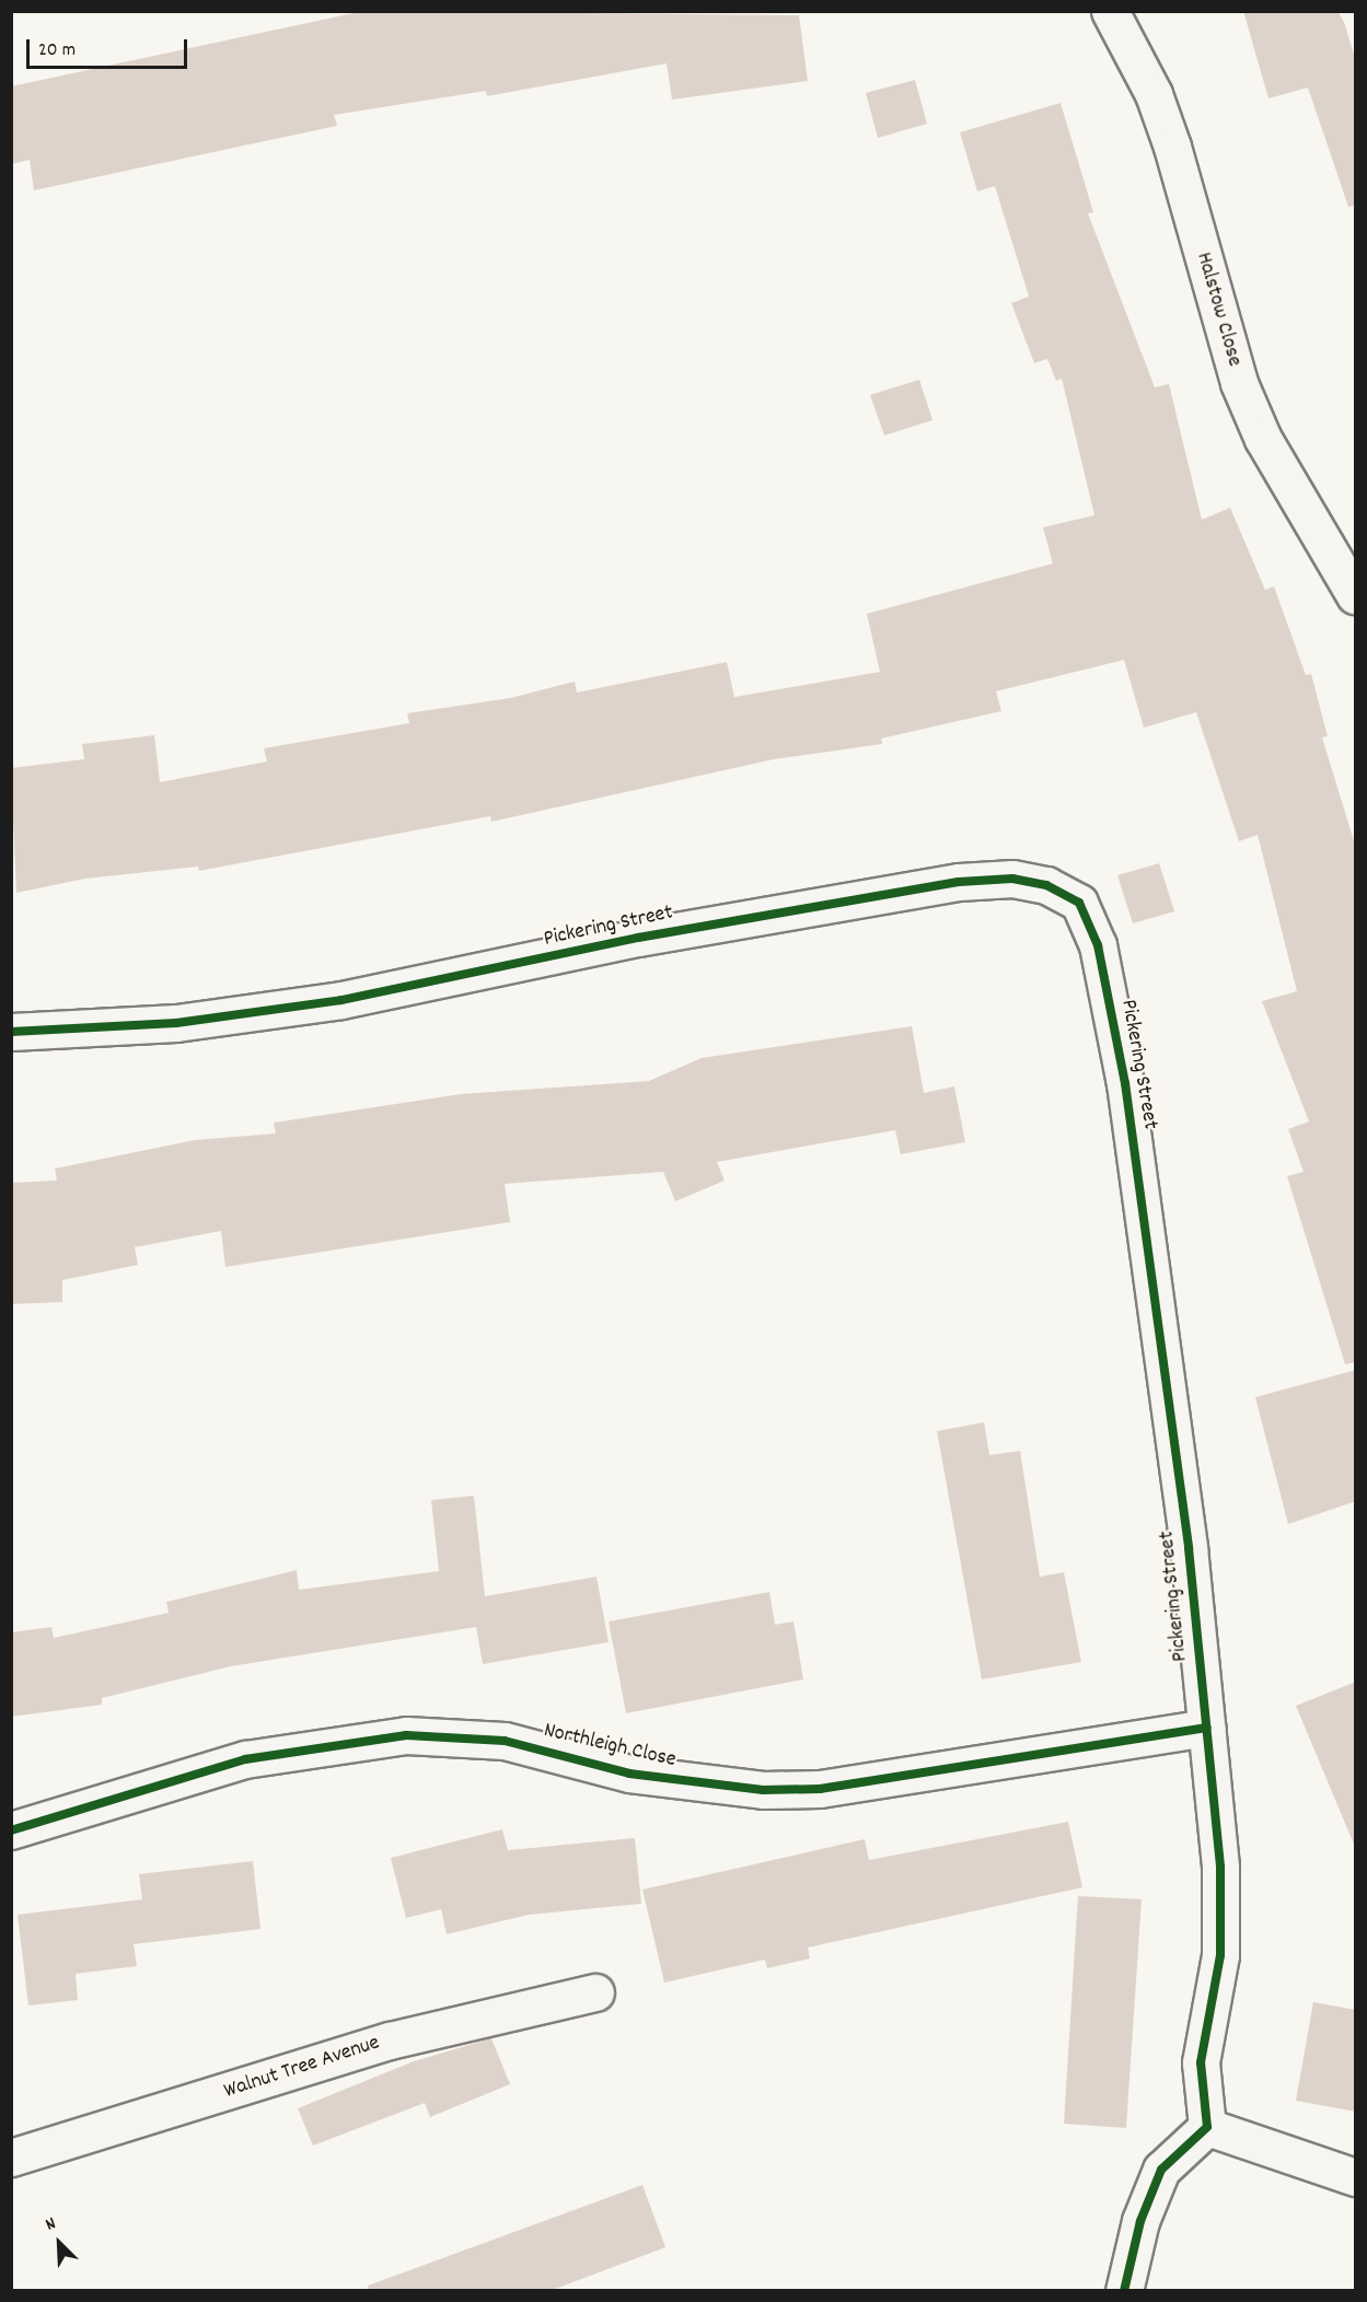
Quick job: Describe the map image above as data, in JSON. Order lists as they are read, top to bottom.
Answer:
{
  "streets": {
    "street": [
      "Halstow Close",
      "Pickering Street",
      "Northleigh Close",
      "Walnut Tree Avenue"
    ]
  },
  "crossings": [
    ["Pickering Street", "Northleigh Close"]
  ],
  "scale_bar": "20 m",
  "north": "top left"
}
